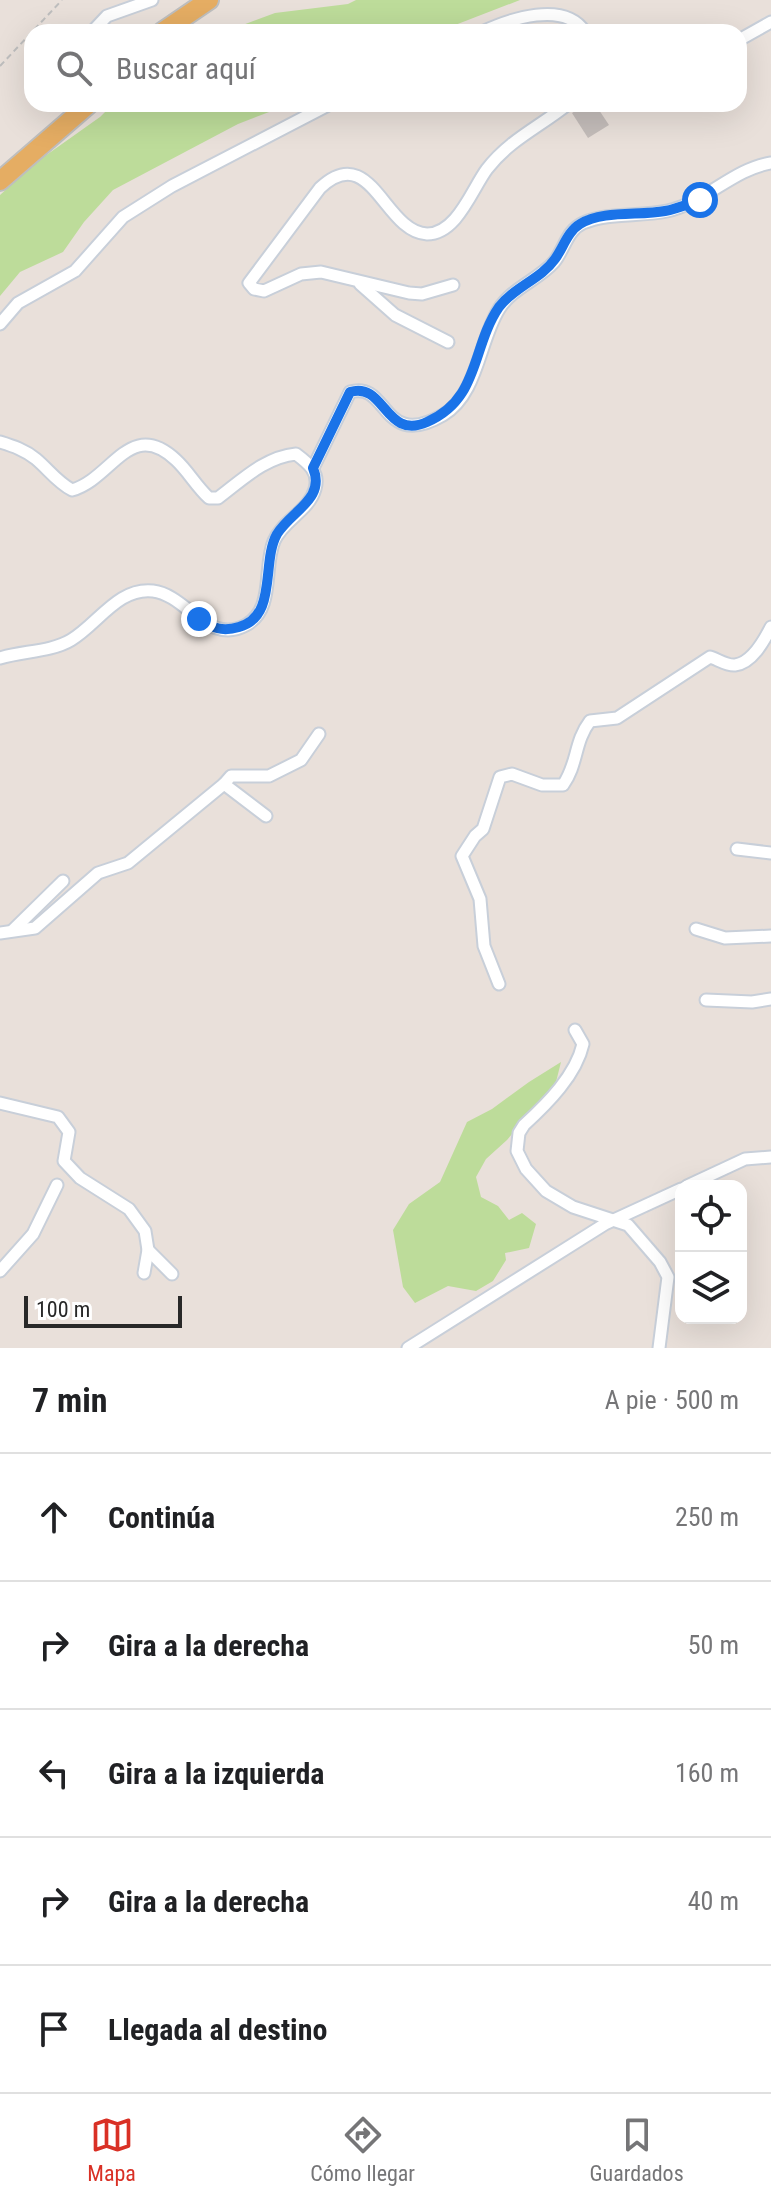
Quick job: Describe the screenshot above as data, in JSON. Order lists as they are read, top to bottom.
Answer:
{
  "scale_bar": "100 m",
  "page": {
    "search": "Buscar aquí",
    "scale": "100 m",
    "heading": ["7 min", "A pie · 500 m"],
    "list": [
      ["Continúa", "250 m"],
      ["Gira a la derecha", "50 m"],
      ["Gira a la izquierda", "160 m"],
      ["Gira a la derecha", "40 m"],
      "Llegada al destino"
    ],
    "nav": ["Mapa", "Cómo llegar", "Guardados"]
  }
}
